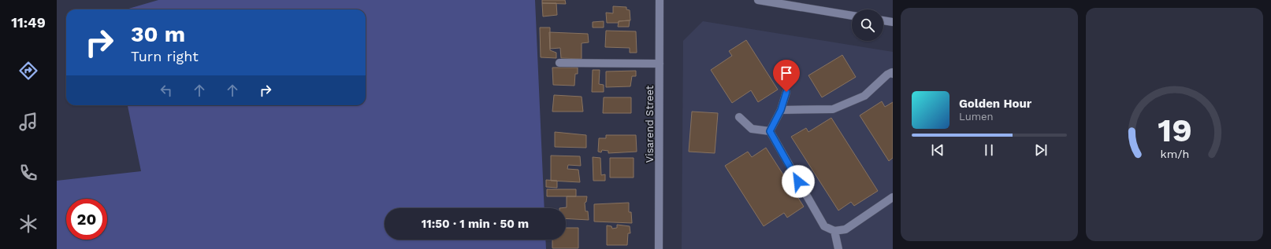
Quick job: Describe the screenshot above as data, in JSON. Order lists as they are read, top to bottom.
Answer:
{
  "streets": {
    "street": ["Visarend Street"]
  },
  "page": {
    "tabs": "11:49",
    "turn": ["30 m", "Turn right"],
    "song": ["Golden Hour", "Lumen"],
    "limit": "20",
    "trip": "11:50 · 1 min · 50 m",
    "gauge": ["19", "km/h"]
  }
}
